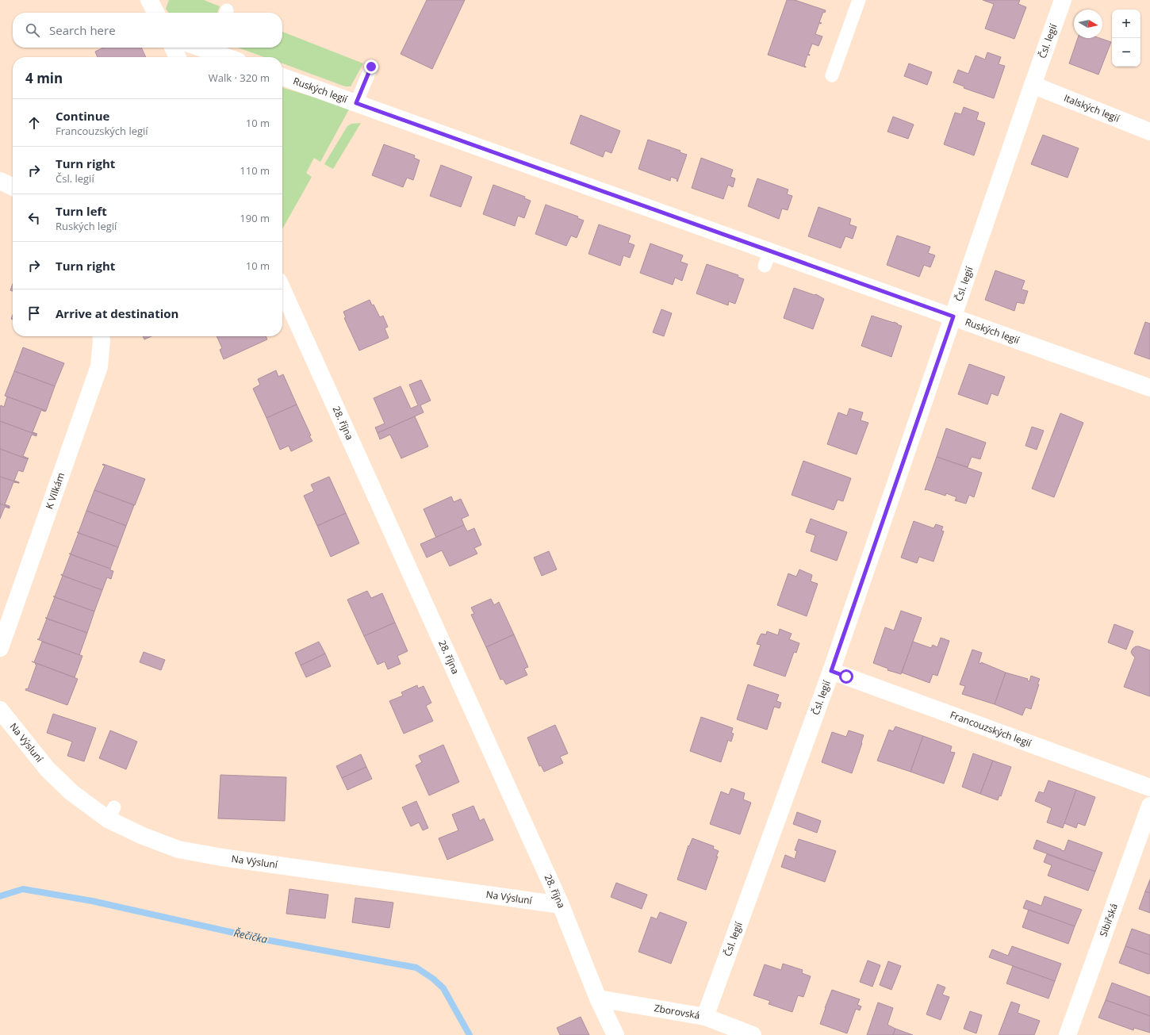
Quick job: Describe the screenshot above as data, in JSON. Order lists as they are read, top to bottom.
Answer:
{
  "streets": {
    "street": [
      "Čsl. legií",
      "Ruských legií",
      "Italských legií",
      "28. října",
      "K Vilkám",
      "Francouzských legií",
      "Na Výsluní",
      "Sibiřská",
      "Zborovská"
    ]
  },
  "crossings": [
    ["Čsl. legií", "Ruských legií"],
    ["Čsl. legií", "Italských legií"],
    ["Čsl. legií", "Francouzských legií"],
    ["Čsl. legií", "Zborovská"],
    ["28. října", "Na Výsluní"],
    ["28. října", "Zborovská"]
  ],
  "water": ["Řečička"],
  "north": "right",
  "page": {
    "map_buttons": ["+", "−"],
    "search": "Search here",
    "heading": ["4 min", "Walk · 320 m"],
    "list": [
      ["Continue", "Francouzských legií", "10 m"],
      ["Turn right", "Čsl. legií", "110 m"],
      ["Turn left", "Ruských legií", "190 m"],
      ["Turn right", "10 m"],
      "Arrive at destination"
    ]
  }
}
